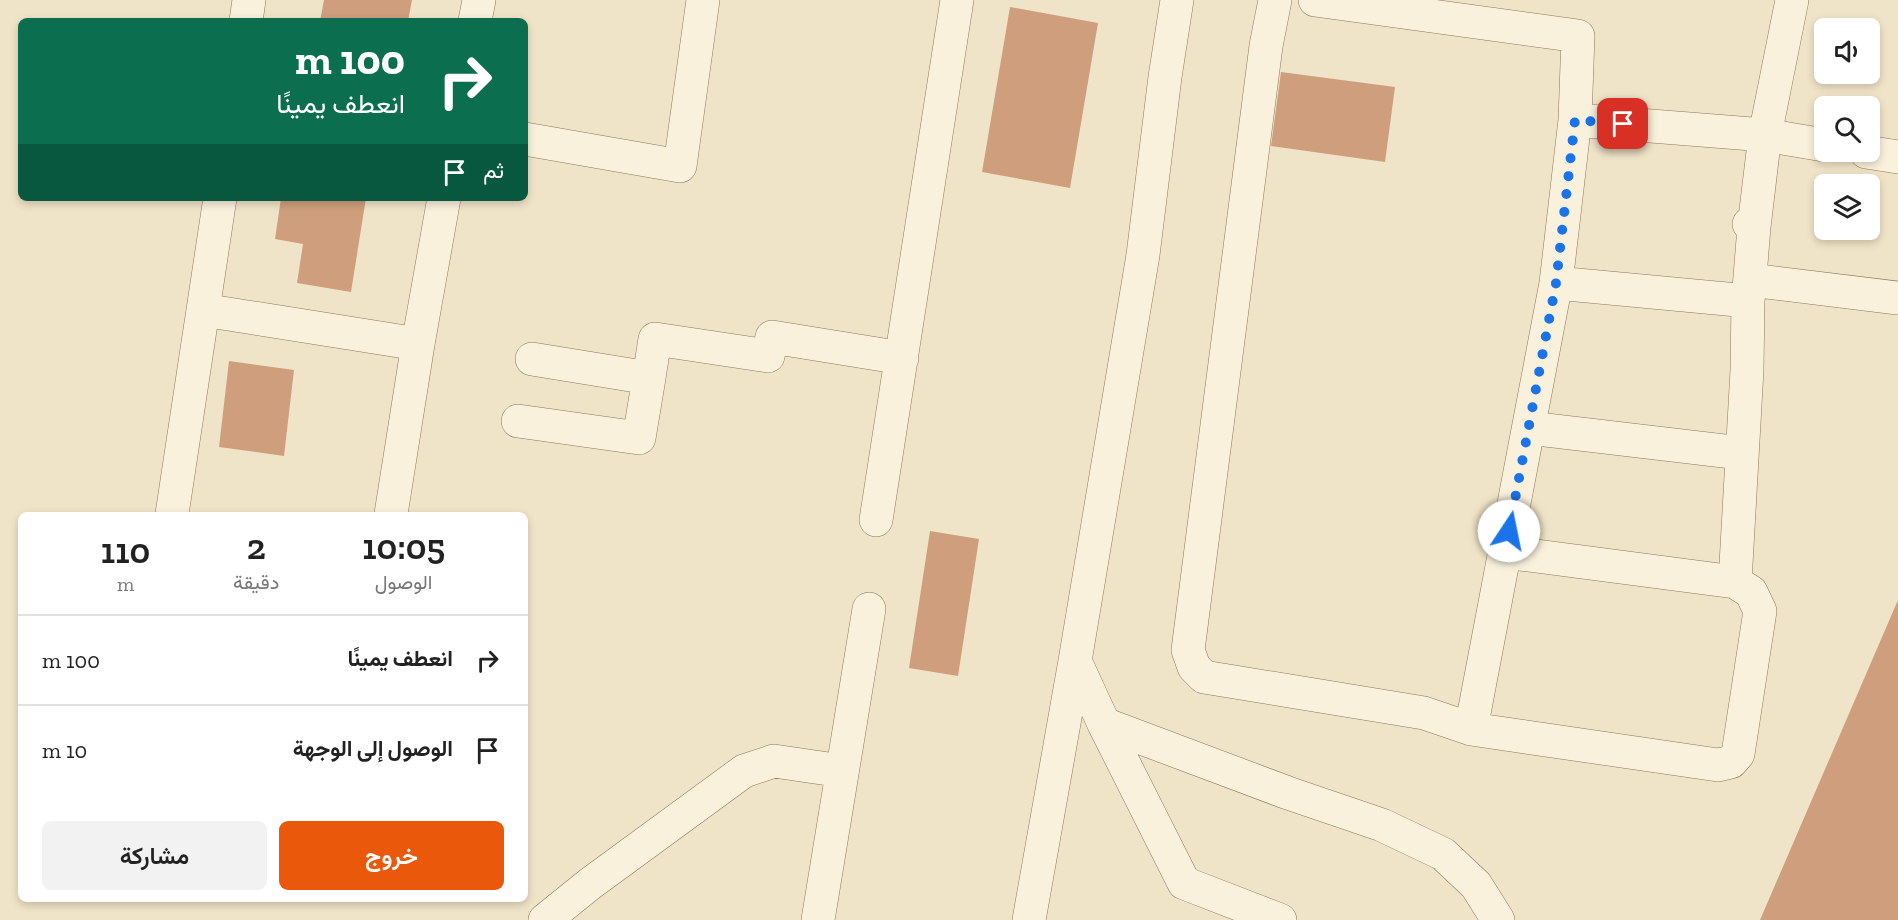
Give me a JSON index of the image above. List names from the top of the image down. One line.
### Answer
{"page":{"turn":["100 m","انعطف يمينًا"],"then":"ثم","eta":["10:05","الوصول","2","دقيقة","110","m"],"list":[{"name":"انعطف يمينًا","value":"100 m"},{"name":"الوصول إلى الوجهة","value":"10 m"}],"buttons":["خروج","مشاركة"]}}
